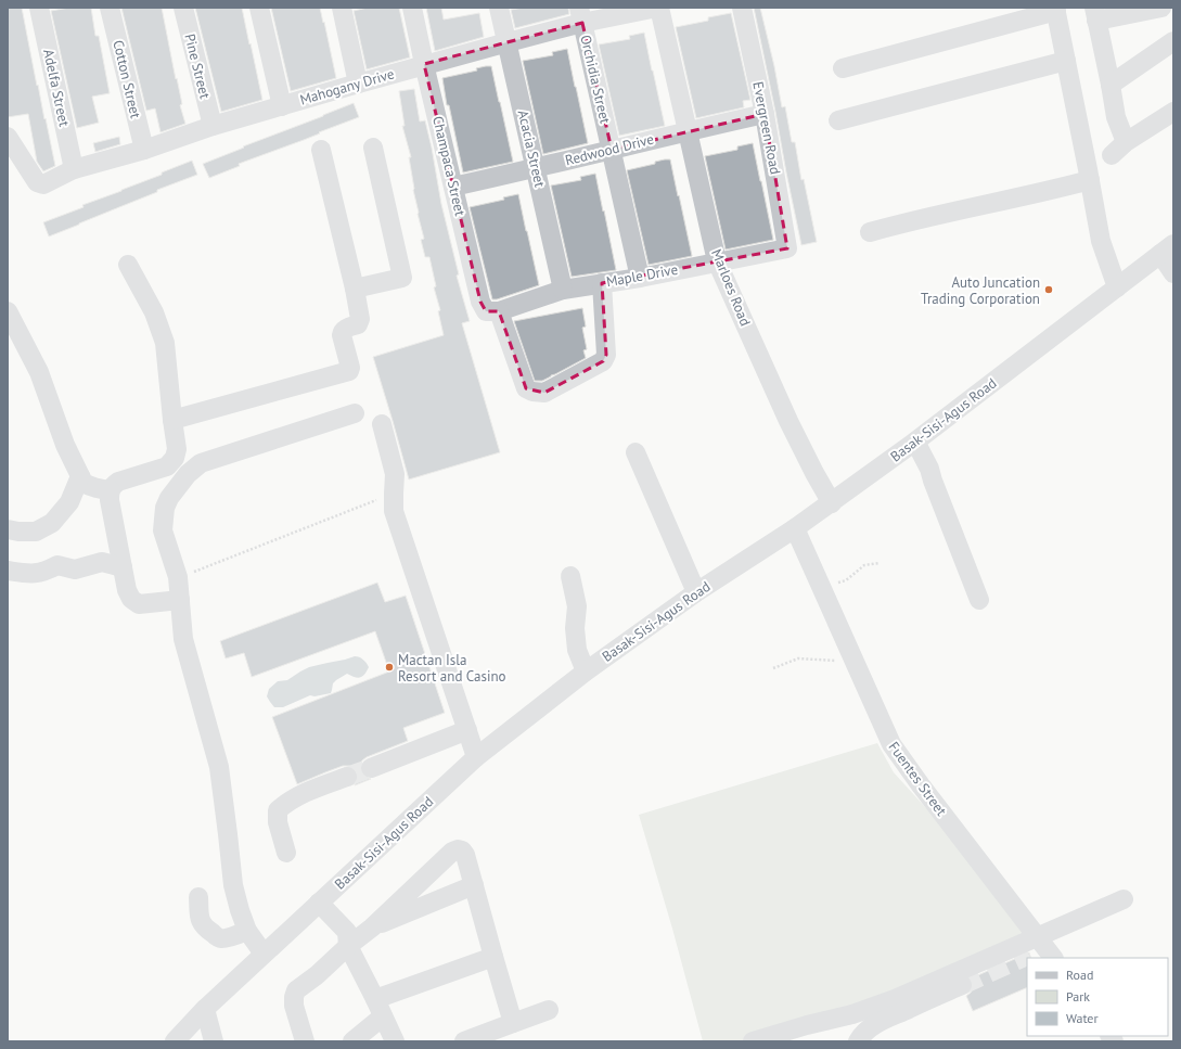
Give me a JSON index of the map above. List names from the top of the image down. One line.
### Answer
{"streets":{"street":["Pine Street","Cotton Street","Orchidia Street","Mahogany Drive","Adelfa Street","Evergreen Road","Acacia Street","Redwood Drive","Champaca Street","Maple Drive","Marloes Road","Basak-Sisi-Agus Road","Fuentes Street"]},"crossings":[["Pine Street","Mahogany Drive"],["Cotton Street","Mahogany Drive"],["Orchidia Street","Mahogany Drive"],["Orchidia Street","Redwood Drive"],["Orchidia Street","Maple Drive"],["Mahogany Drive","Adelfa Street"],["Mahogany Drive","Acacia Street"],["Mahogany Drive","Champaca Street"],["Mahogany Drive","Marloes Road"],["Evergreen Road","Redwood Drive"],["Evergreen Road","Maple Drive"],["Acacia Street","Redwood Drive"],["Acacia Street","Maple Drive"],["Redwood Drive","Champaca Street"],["Redwood Drive","Marloes Road"],["Champaca Street","Maple Drive"],["Maple Drive","Marloes Road"],["Marloes Road","Basak-Sisi-Agus Road"],["Basak-Sisi-Agus Road","Fuentes Street"]],"places":["Auto Juncation Trading Corporation","Mactan Isla Resort and Casino"],"legend":["Road","Park","Water"]}
